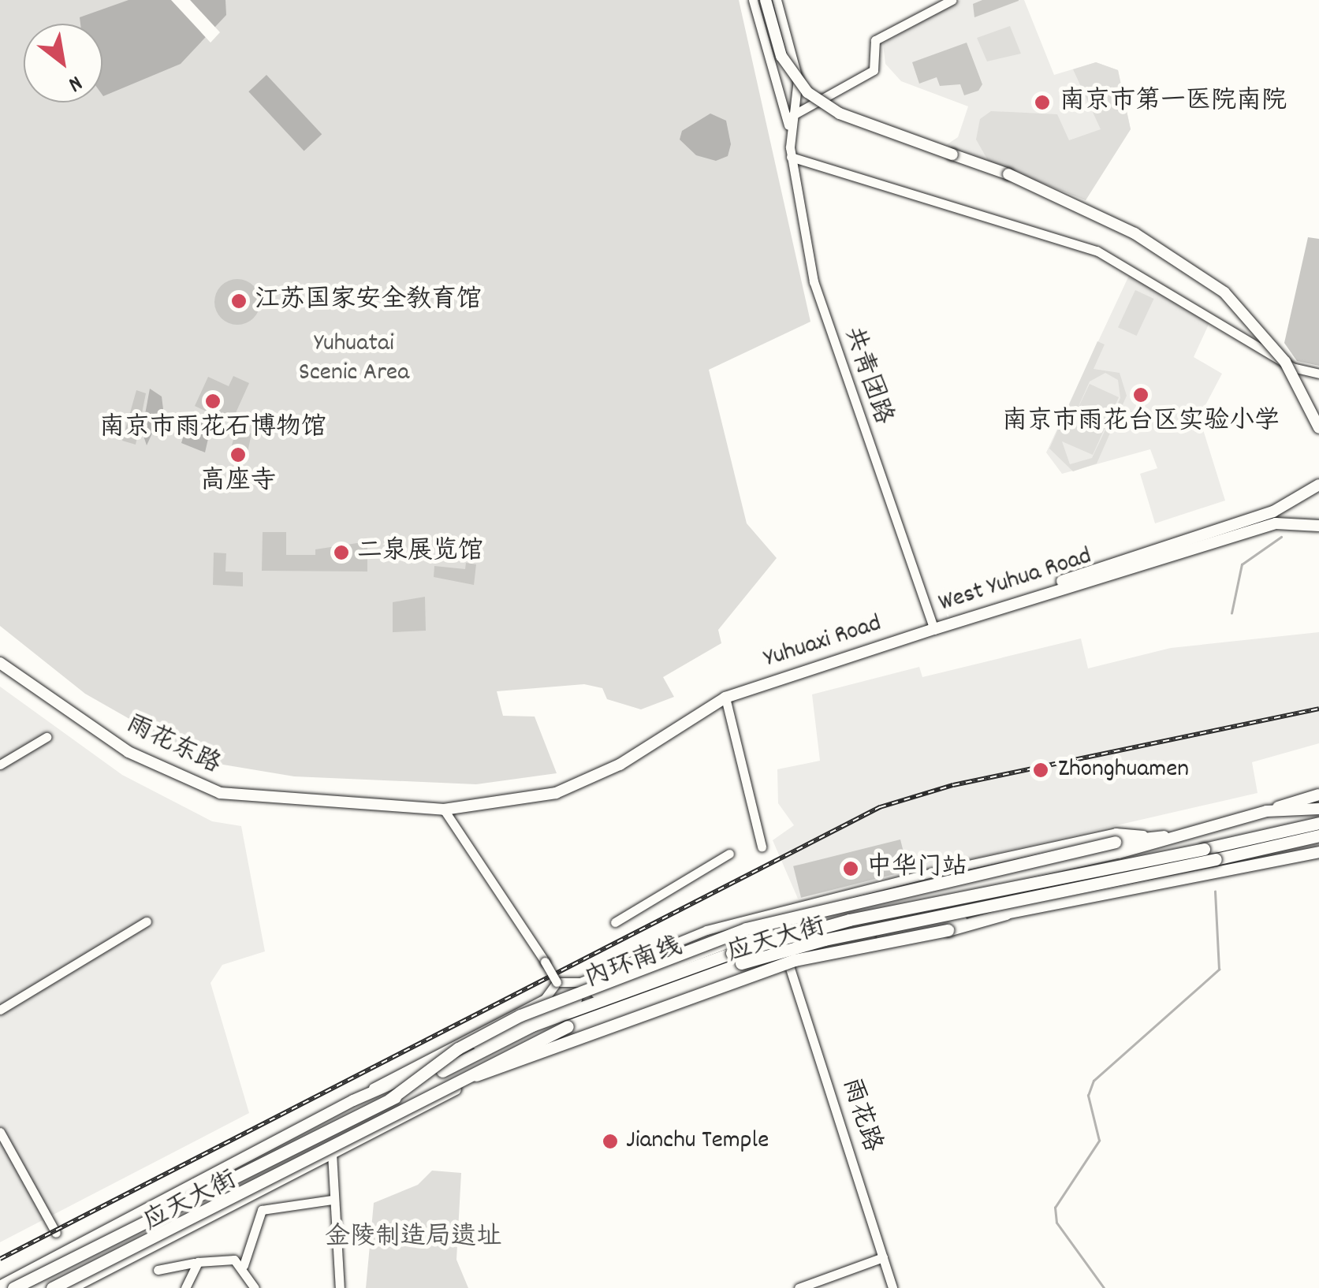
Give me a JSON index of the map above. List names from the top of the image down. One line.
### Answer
{"streets":{"highway":["内环南线"],"main road":["West Yuhua Road","Yuhuaxi Road","雨花东路","应天大街"],"street":["共青团路","雨花路"]},"crossings":[["共青团路","West Yuhua Road"],["共青团路","Yuhuaxi Road"],["West Yuhua Road","Yuhuaxi Road"],["Yuhuaxi Road","雨花东路"],["应天大街","雨花路"]],"parks":["Yuhuatai Scenic Area","金陵制造局遗址"],"places":["南京市第一医院南院","江苏国家安全教育馆","南京市雨花台区实验小学","南京市雨花石博物馆","高座寺","二泉展览馆","Zhonghuamen","中华门站","Jianchu Temple"],"north":"bottom right"}
